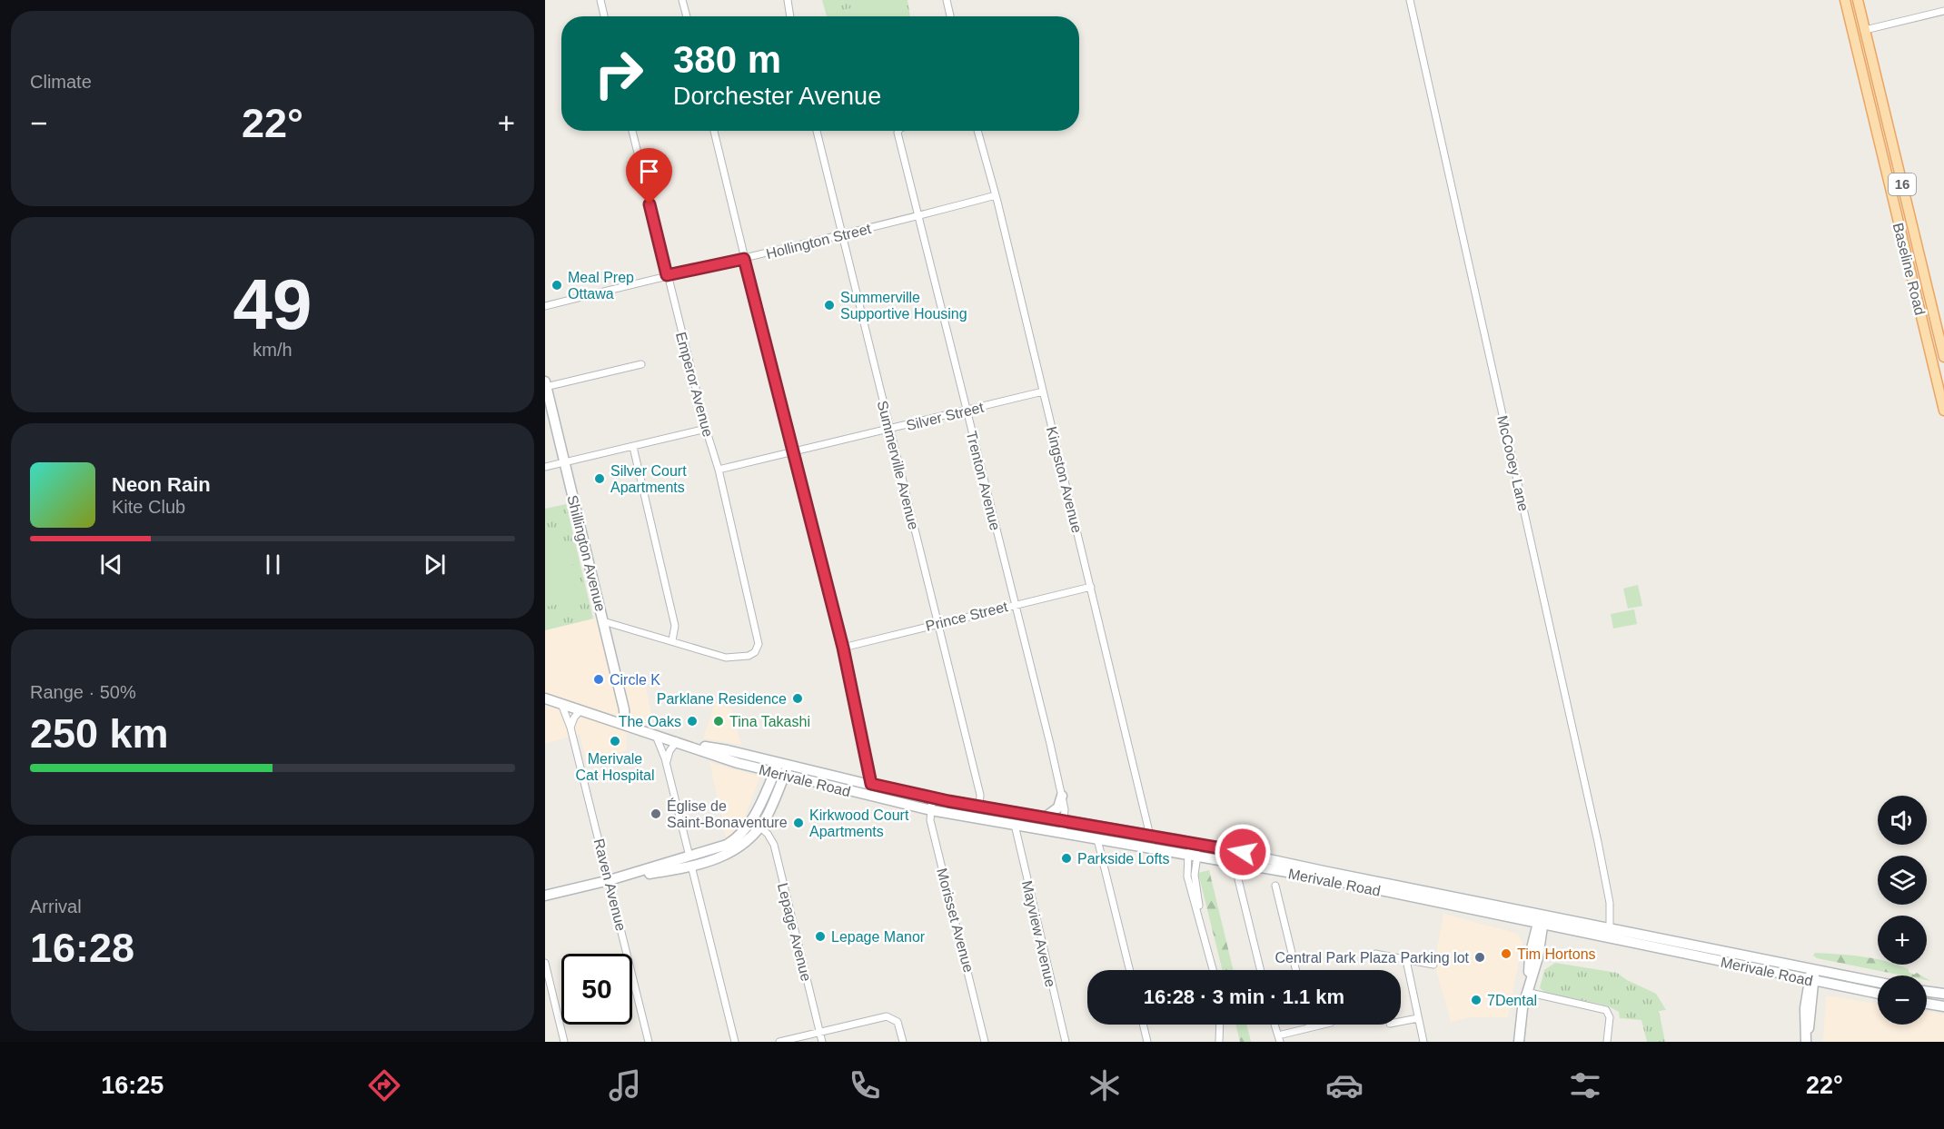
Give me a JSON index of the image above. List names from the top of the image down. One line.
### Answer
{"streets":{"main road":["16","Baseline Road","Shillington Avenue","Merivale Road"],"street":["Hollington Street","Emperor Avenue","Silver Street","McCooey Lane","Summerville Avenue","Kingston Avenue","Trenton Avenue","Prince Street","Raven Avenue","Morisset Avenue","Lepage Avenue","Mayview Avenue"]},"crossings":[["Hollington Street","Emperor Avenue"],["Hollington Street","Summerville Avenue"],["Hollington Street","Kingston Avenue"],["Hollington Street","Trenton Avenue"],["Emperor Avenue","Silver Street"],["Silver Street","Summerville Avenue"],["Silver Street","Kingston Avenue"],["Silver Street","Trenton Avenue"],["McCooey Lane","Merivale Road"],["Summerville Avenue","Prince Street"],["Summerville Avenue","Merivale Road"],["Kingston Avenue","Prince Street"],["Kingston Avenue","Merivale Road"],["Trenton Avenue","Prince Street"],["Trenton Avenue","Merivale Road"],["Shillington Avenue","Merivale Road"],["Merivale Road","Raven Avenue"],["Merivale Road","Morisset Avenue"],["Merivale Road","Mayview Avenue"]],"places":["Meal Prep Ottawa","Summerville Supportive Housing","Silver Court Apartments","Circle K","Parklane Residence","The Oaks","Tina Takashi","Merivale Cat Hospital","Église de Saint-Bonaventure","Kirkwood Court Apartments","Parkside Lofts","Lepage Manor","Tim Hortons","Central Park Plaza Parking lot","7Dental"],"page":{"tile":["Climate",["49","km/h"],["Range · 50%","250 km"],["Arrival","16:28"]],"turn":["380 m","Dorchester Avenue"],"heat":["−","22°","+"],"song":["Neon Rain","Kite Club"],"map_buttons":["+","−"],"limit":"50","trip":"16:28 · 3 min · 1.1 km","tabs":["16:25","22°"]}}
